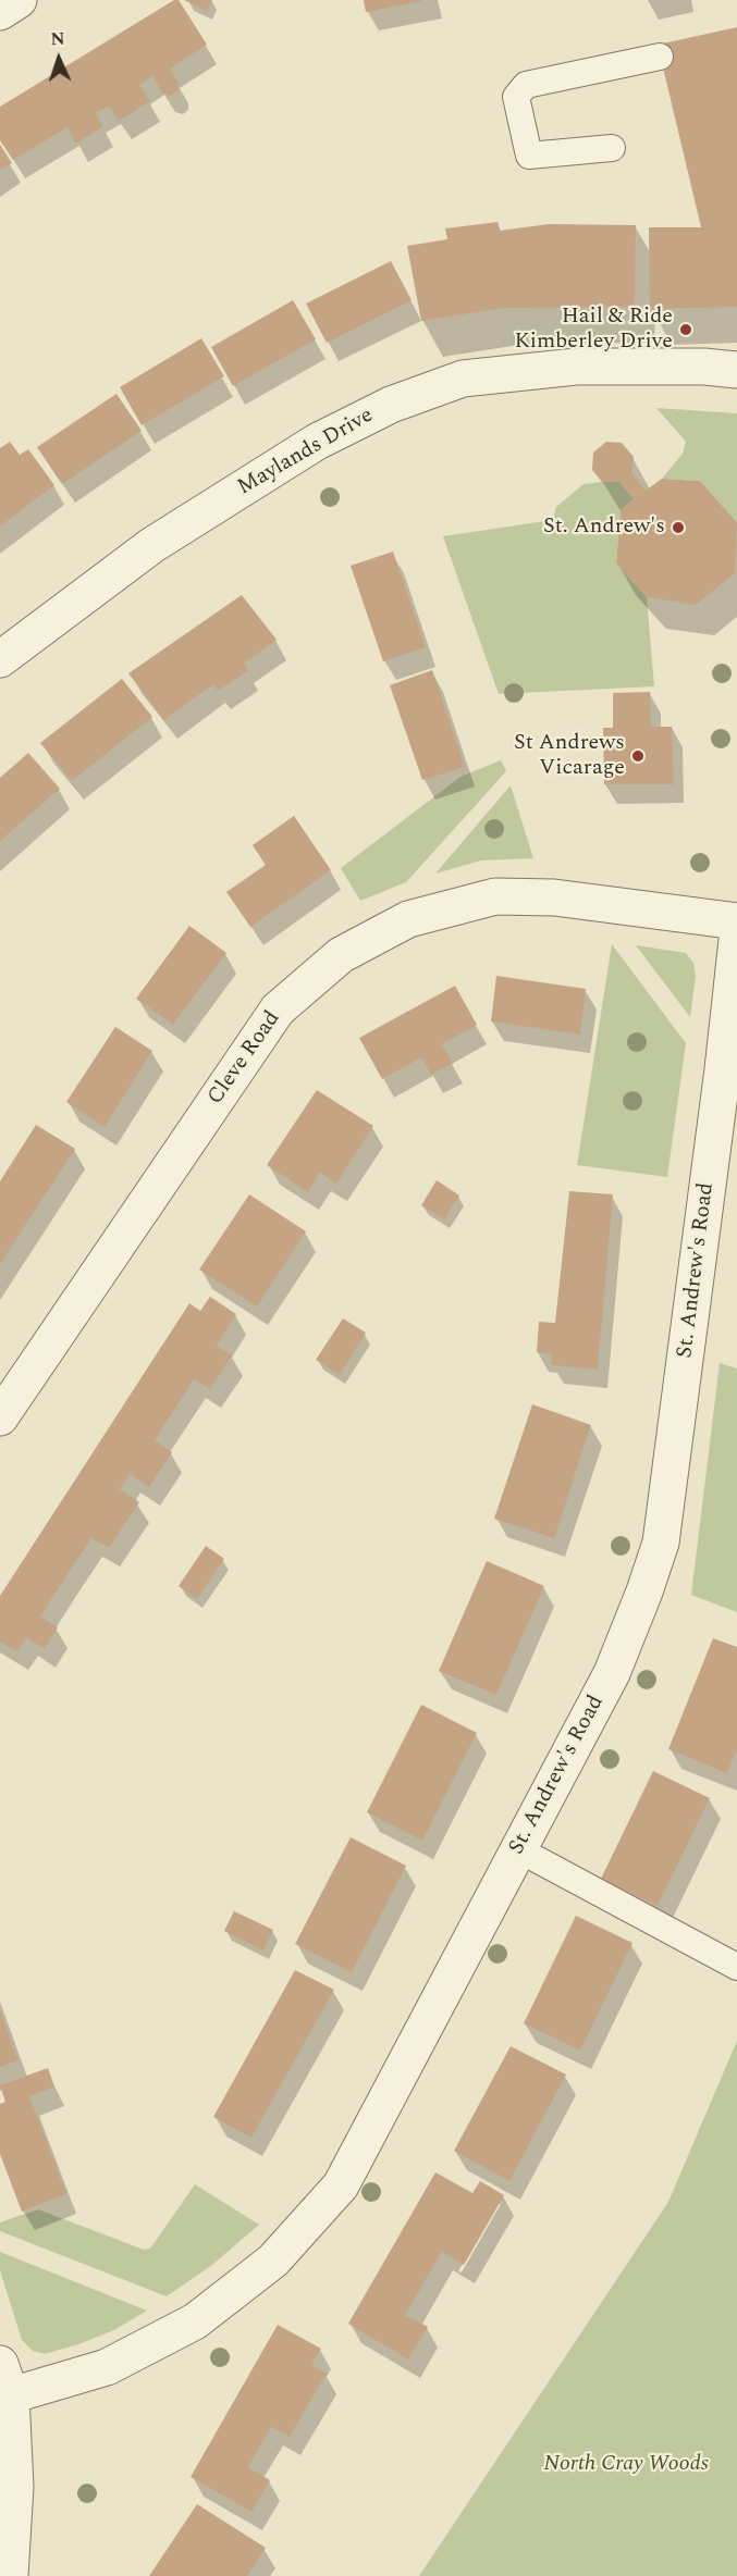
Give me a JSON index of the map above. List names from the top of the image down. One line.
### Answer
{"streets":{"street":["Maylands Drive","Cleve Road","St. Andrew's Road"]},"parks":["North Cray Woods"],"places":["Hail & Ride Kimberley Drive","St. Andrew's","St Andrews Vicarage"],"north":"top"}
